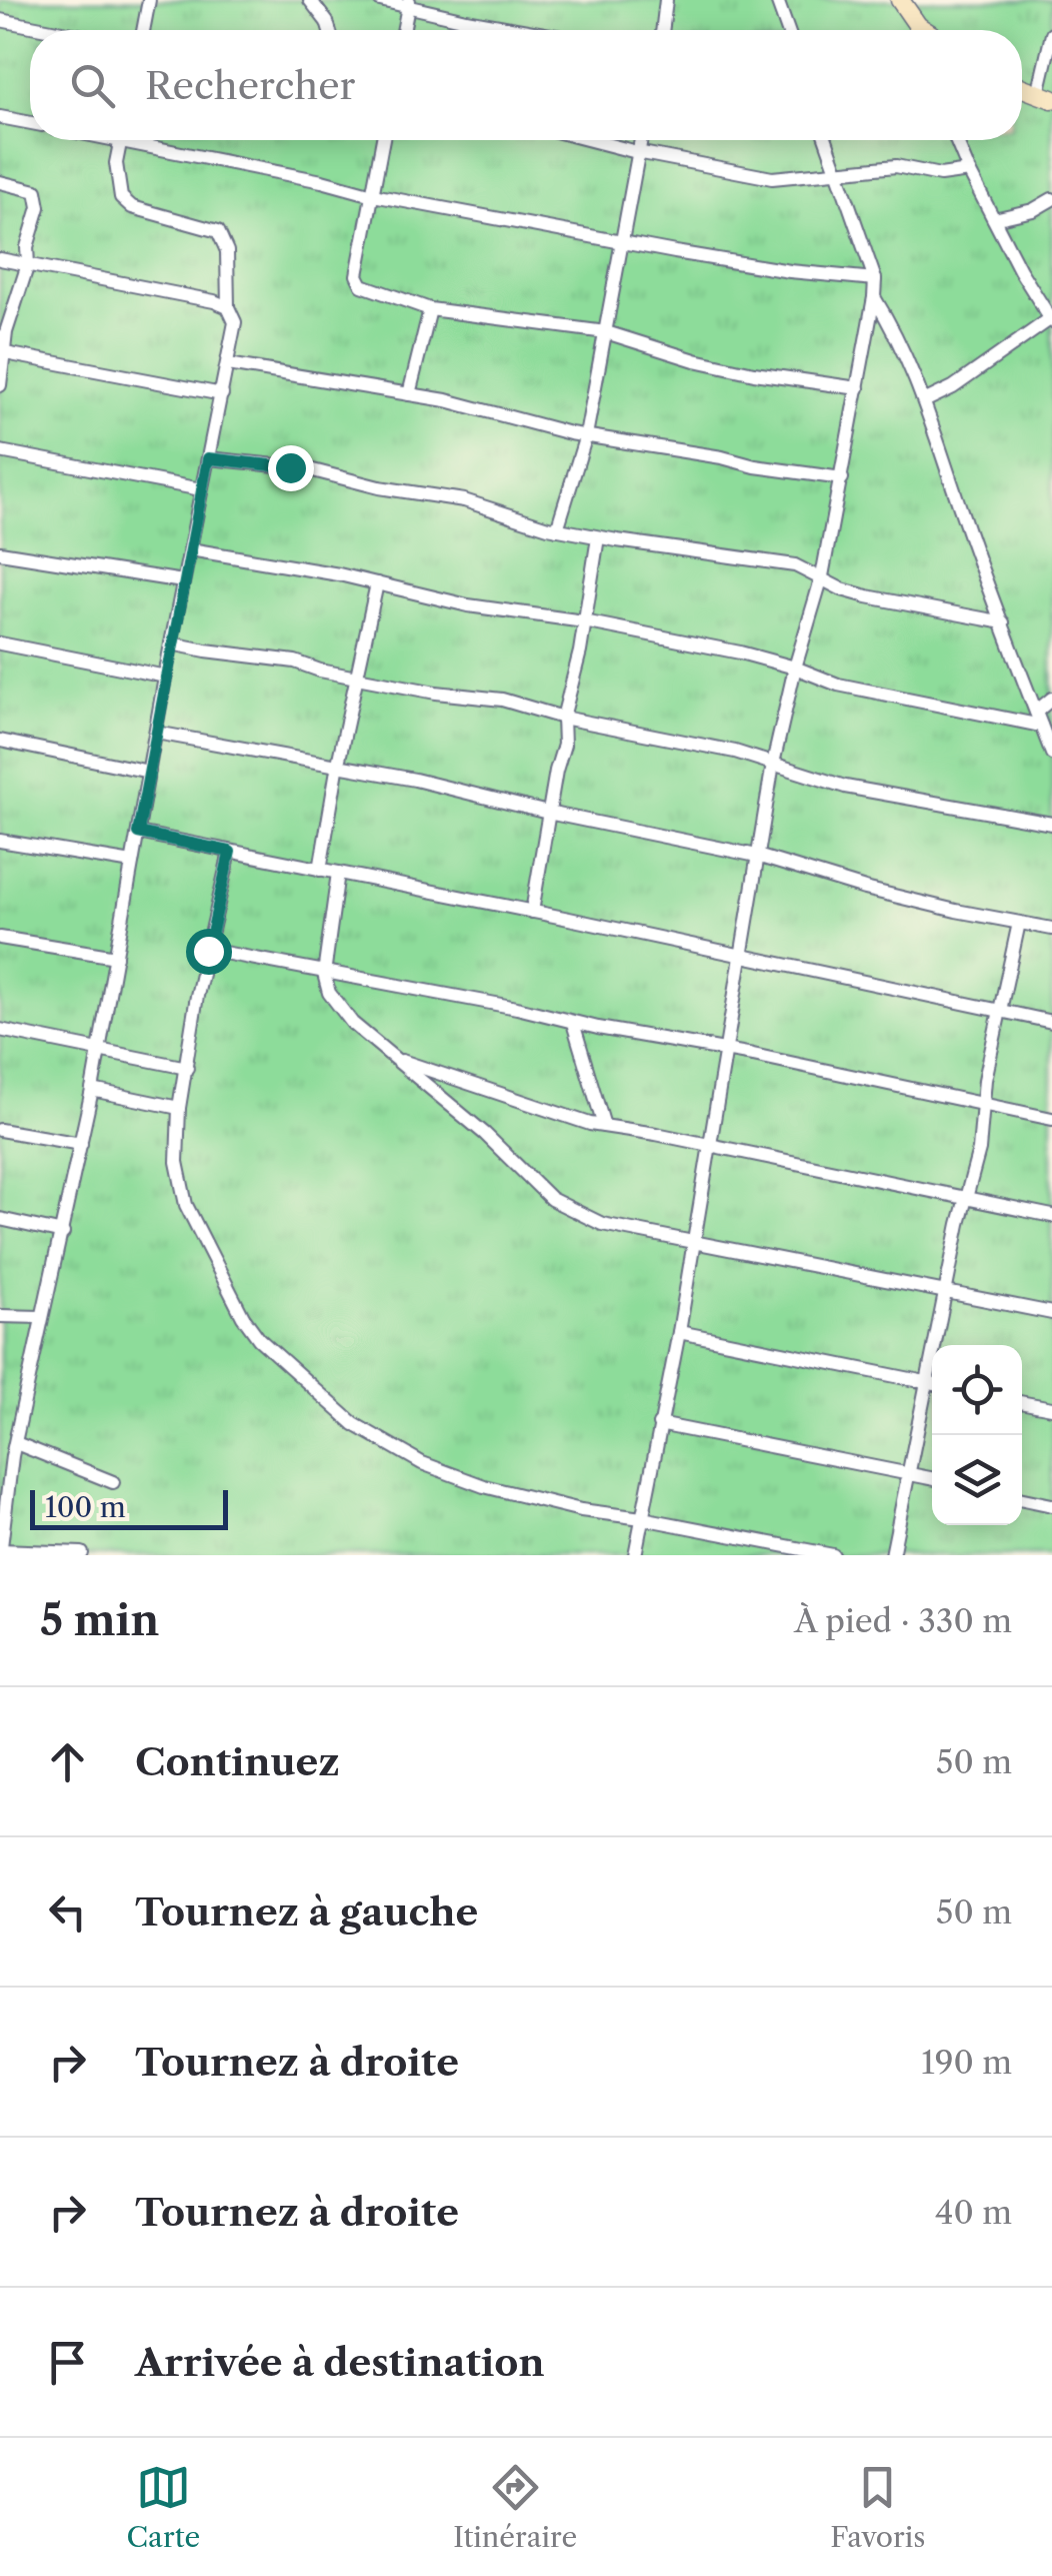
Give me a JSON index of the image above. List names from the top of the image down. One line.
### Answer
{"scale_bar":"100 m","page":{"search":"Rechercher","scale":"100 m","heading":["5 min","À pied · 330 m"],"list":[["Continuez","50 m"],["Tournez à gauche","50 m"],["Tournez à droite","190 m"],["Tournez à droite","40 m"],"Arrivée à destination"],"nav":["Carte","Itinéraire","Favoris"]}}
